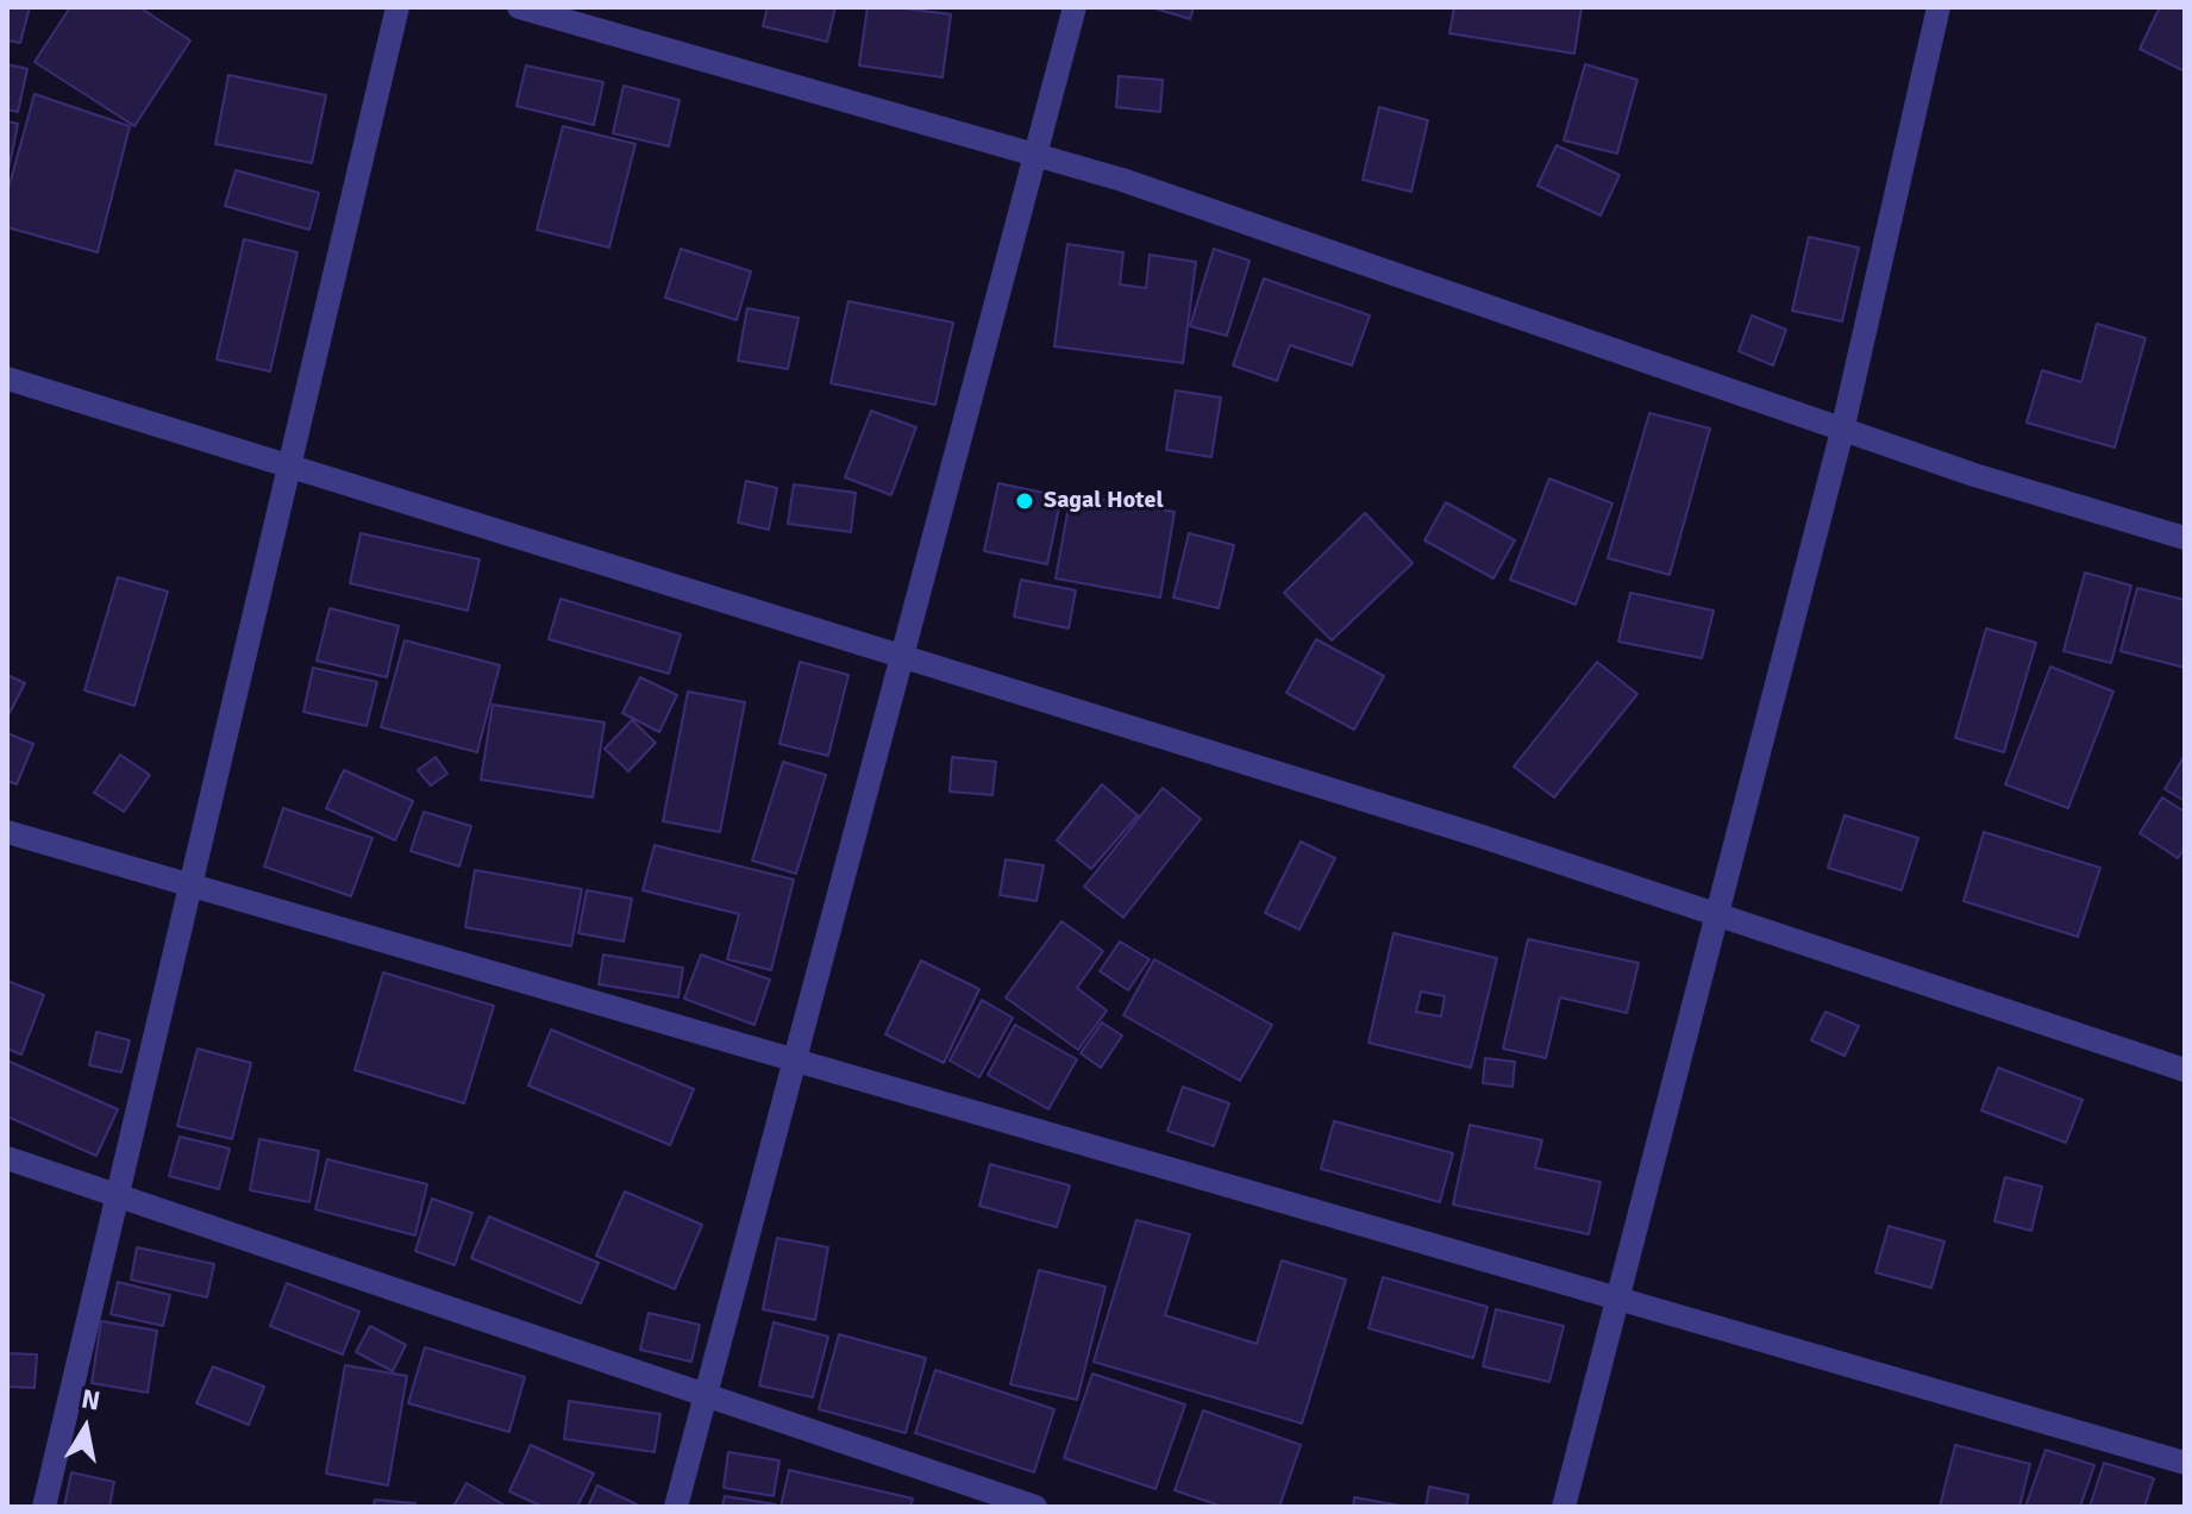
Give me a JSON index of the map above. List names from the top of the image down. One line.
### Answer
{"places":["Sagal Hotel"],"north":"top"}
